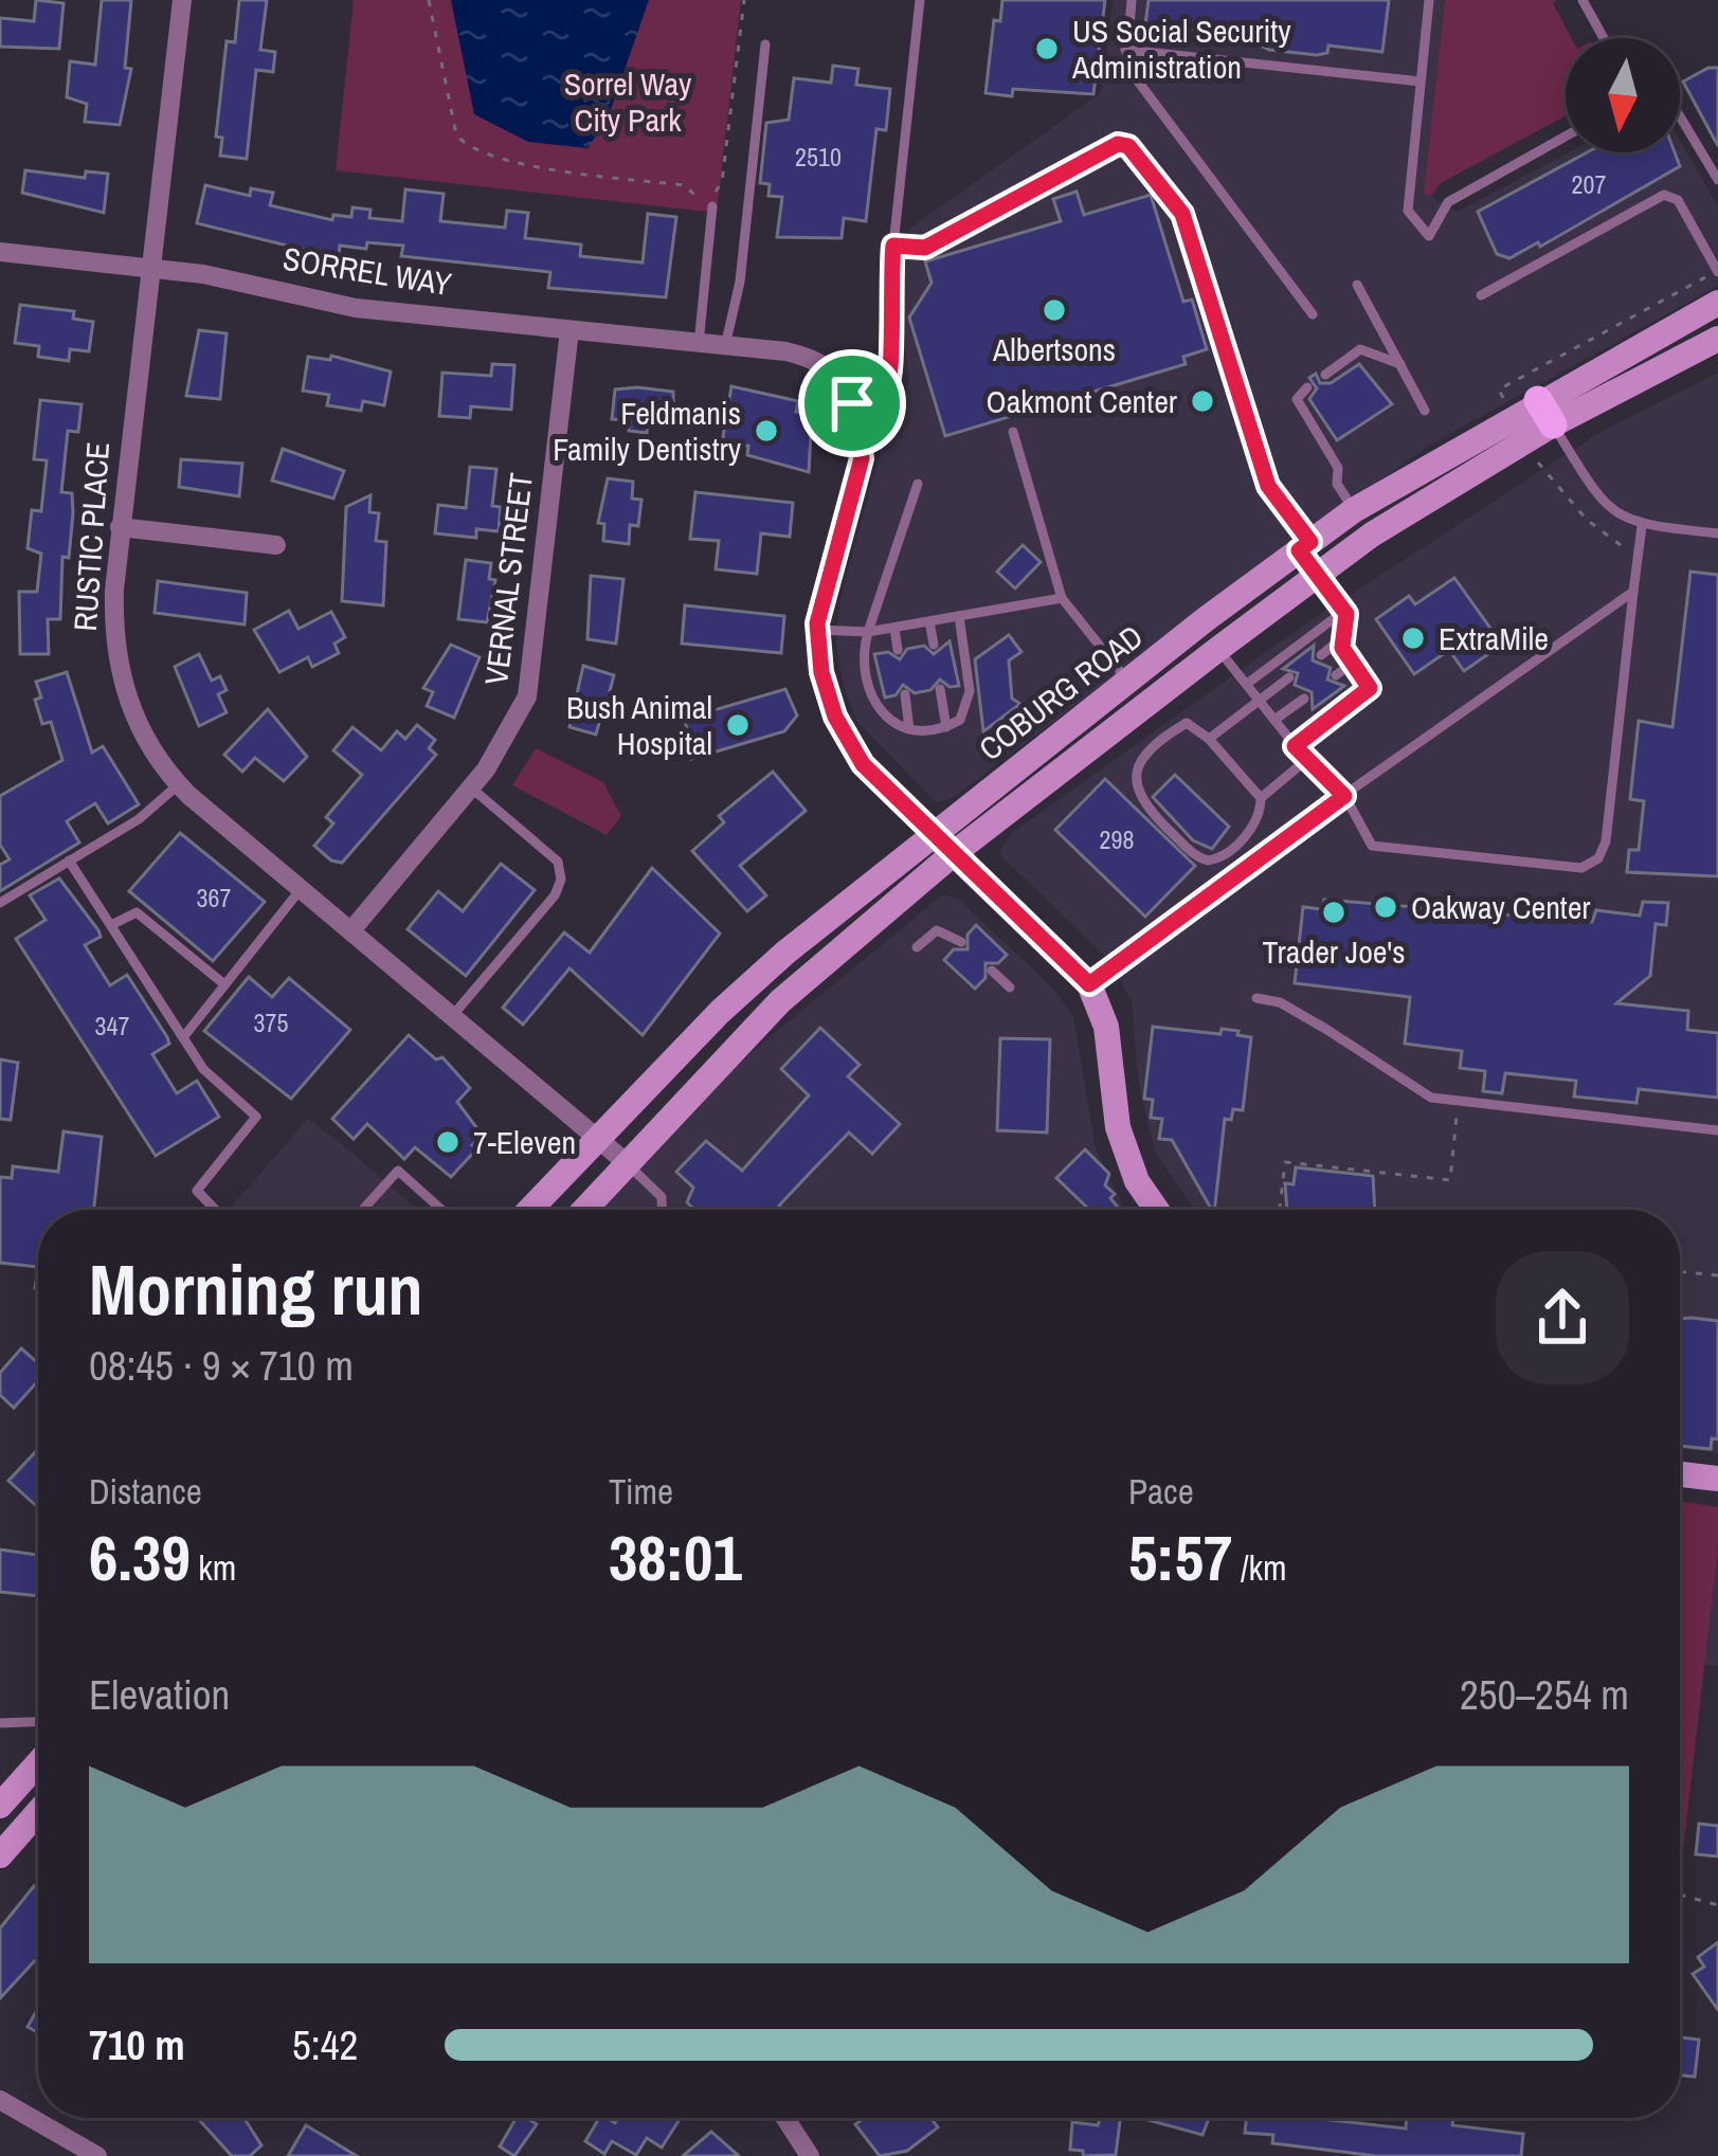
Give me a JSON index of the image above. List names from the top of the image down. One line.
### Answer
{"streets":{"main road":["COBURG ROAD"],"street":["SORREL WAY","RUSTIC PLACE","VERNAL STREET"]},"crossings":[["SORREL WAY","RUSTIC PLACE"],["SORREL WAY","VERNAL STREET"],["RUSTIC PLACE","VERNAL STREET"],["RUSTIC PLACE","COBURG ROAD"]],"parks":["Sorrel Way City Park"],"places":["US Social Security Administration","Albertsons","Oakmont Center","Feldmanis Family Dentistry","ExtraMile","Bush Animal Hospital","Oakway Center","Trader Joe's","7-Eleven"],"house_numbers":["2510","207","298","367","375","347"],"north":"bottom","page":{"heading":["Morning run","08:45 · 9 × 710 m"],"stats":[["Distance","6.39 km"],["Time","38:01"],["Pace","5:57 /km"]],"chart":["Elevation","250–254 m"],"list":[{"name":"710 m","note":"5:42"}]}}
